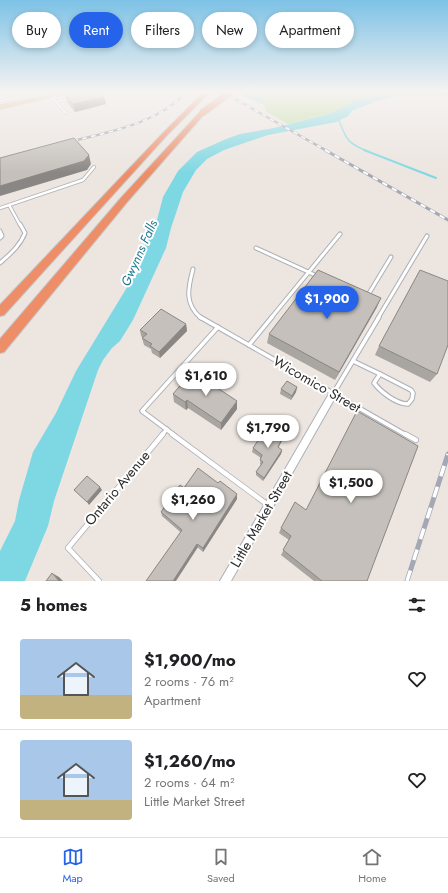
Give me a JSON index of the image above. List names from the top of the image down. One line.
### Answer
{"streets":{"street":["Little Market Street"],"lane":["Wicomico Street","Ontario Avenue"]},"crossings":[["Wicomico Street","Little Market Street"]],"water":["Gwynns Falls"],"page":{"chip":["Buy","Rent","Filters","New","Apartment"],"price":["$1,900","$1,610","$1,790","$1,500","$1,260"],"heading":"5 homes","list":[{"name":"$1,900/mo","note":"2 rooms · 76 m² · Apartment"},{"name":"$1,260/mo","note":"2 rooms · 64 m² · Little Market Street"}],"tabs":["Map","Saved","Home"]}}
